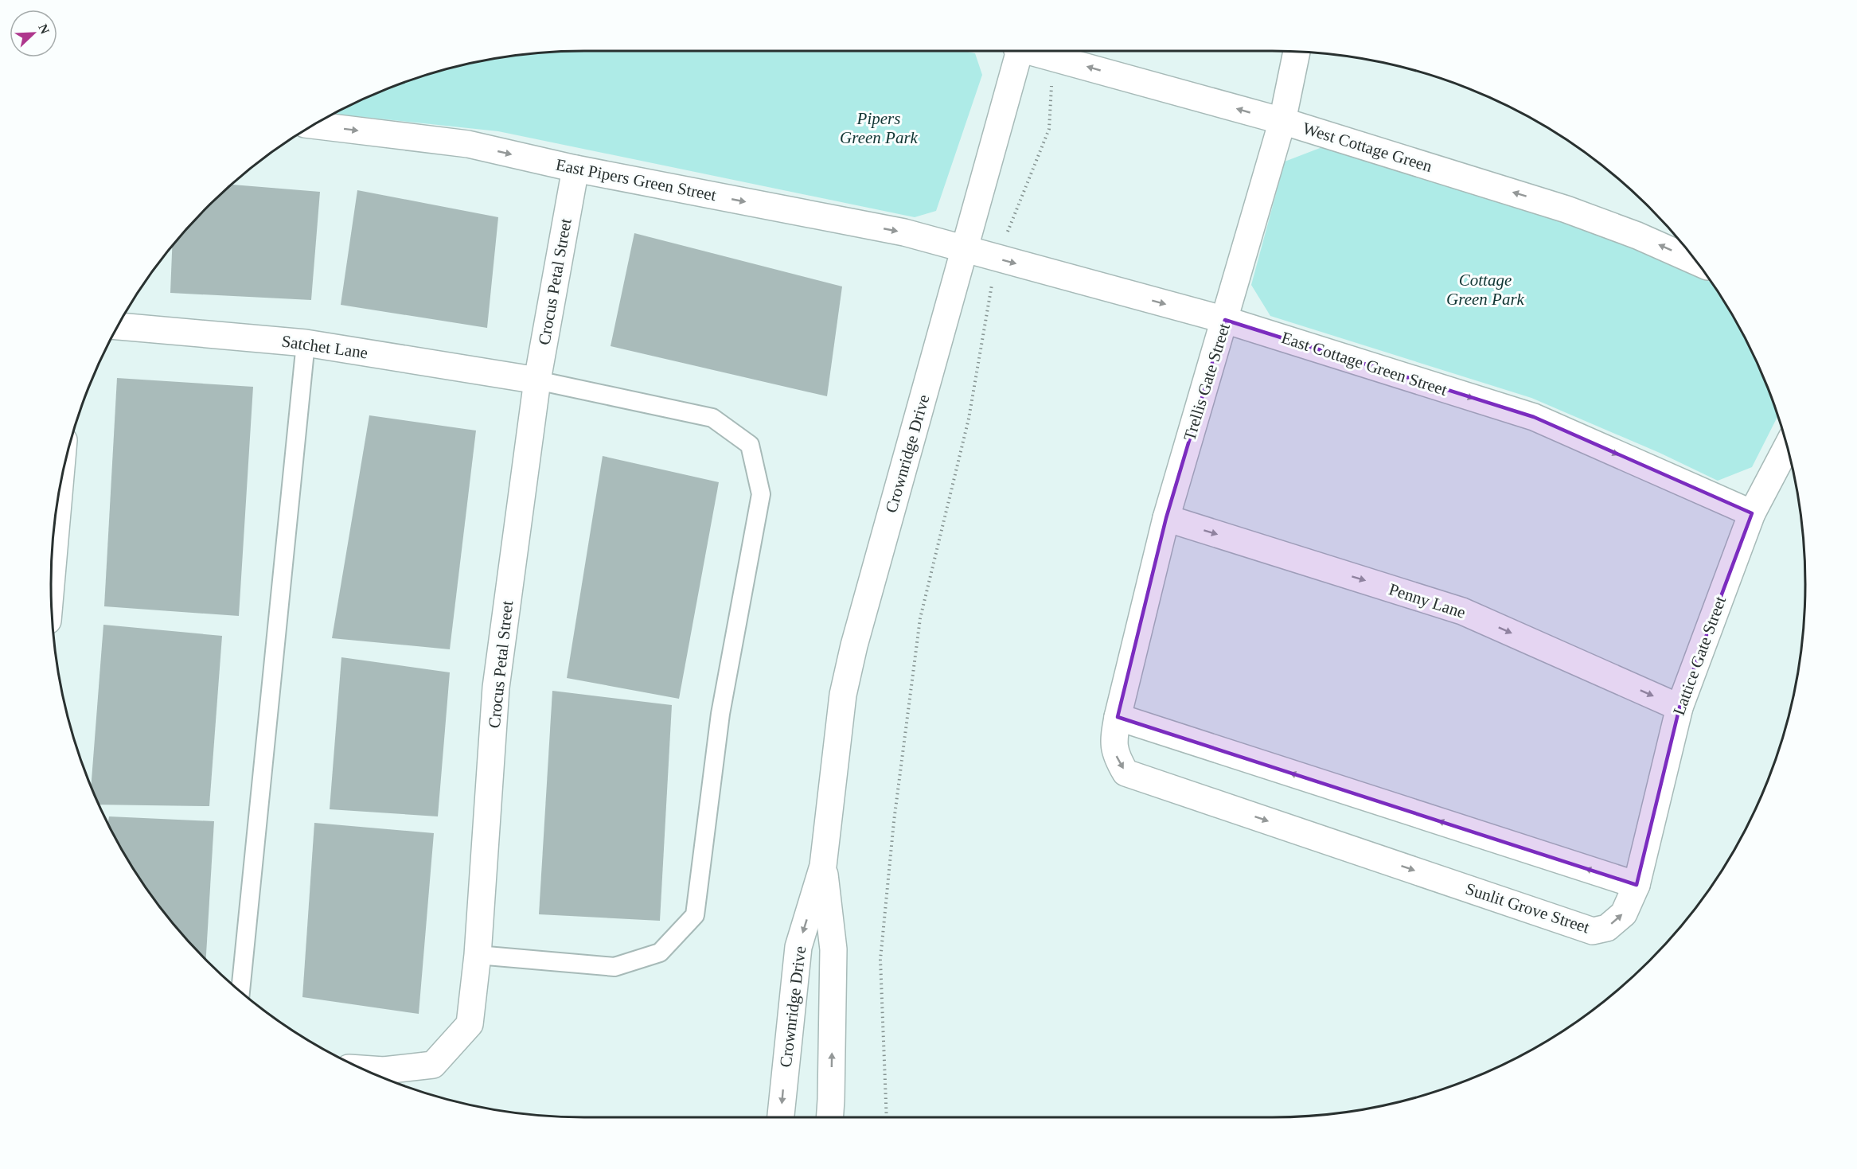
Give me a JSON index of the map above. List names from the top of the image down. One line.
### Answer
{"streets":{"street":["West Cottage Green","East Pipers Green Street","Crocus Petal Street","Satchet Lane","East Cottage Green Street","Trellis Gate Street","Crownridge Drive","Penny Lane","Lattice Gate Street","Sunlit Grove Street"]},"crossings":[["West Cottage Green","Trellis Gate Street"],["East Pipers Green Street","Crocus Petal Street"],["East Pipers Green Street","East Cottage Green Street"],["East Pipers Green Street","Crownridge Drive"],["Crocus Petal Street","Satchet Lane"],["East Cottage Green Street","Trellis Gate Street"],["East Cottage Green Street","Crownridge Drive"],["East Cottage Green Street","Lattice Gate Street"],["Trellis Gate Street","Penny Lane"],["Trellis Gate Street","Sunlit Grove Street"],["Penny Lane","Lattice Gate Street"],["Lattice Gate Street","Sunlit Grove Street"]],"one_way":["West Cottage Green","East Pipers Green Street","East Cottage Green Street"],"parks":["Pipers Green Park","Cottage Green Park"],"north":"top right"}
